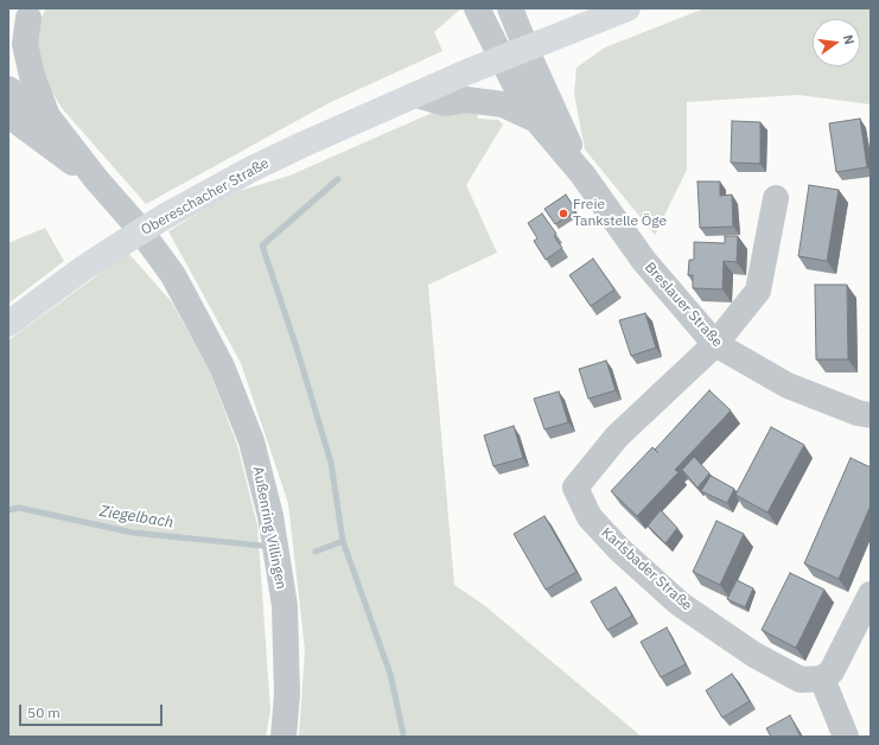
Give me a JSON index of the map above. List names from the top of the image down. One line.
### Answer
{"streets":{"main road":["Obereschacher Straße"],"street":["Breslauer Straße","Außenring Villingen","Karlsbader Straße"]},"crossings":[["Obereschacher Straße","Breslauer Straße"],["Breslauer Straße","Karlsbader Straße"]],"water":["Ziegelbach"],"places":["Freie Tankstelle Öge"],"scale_bar":"50 m","north":"right"}
